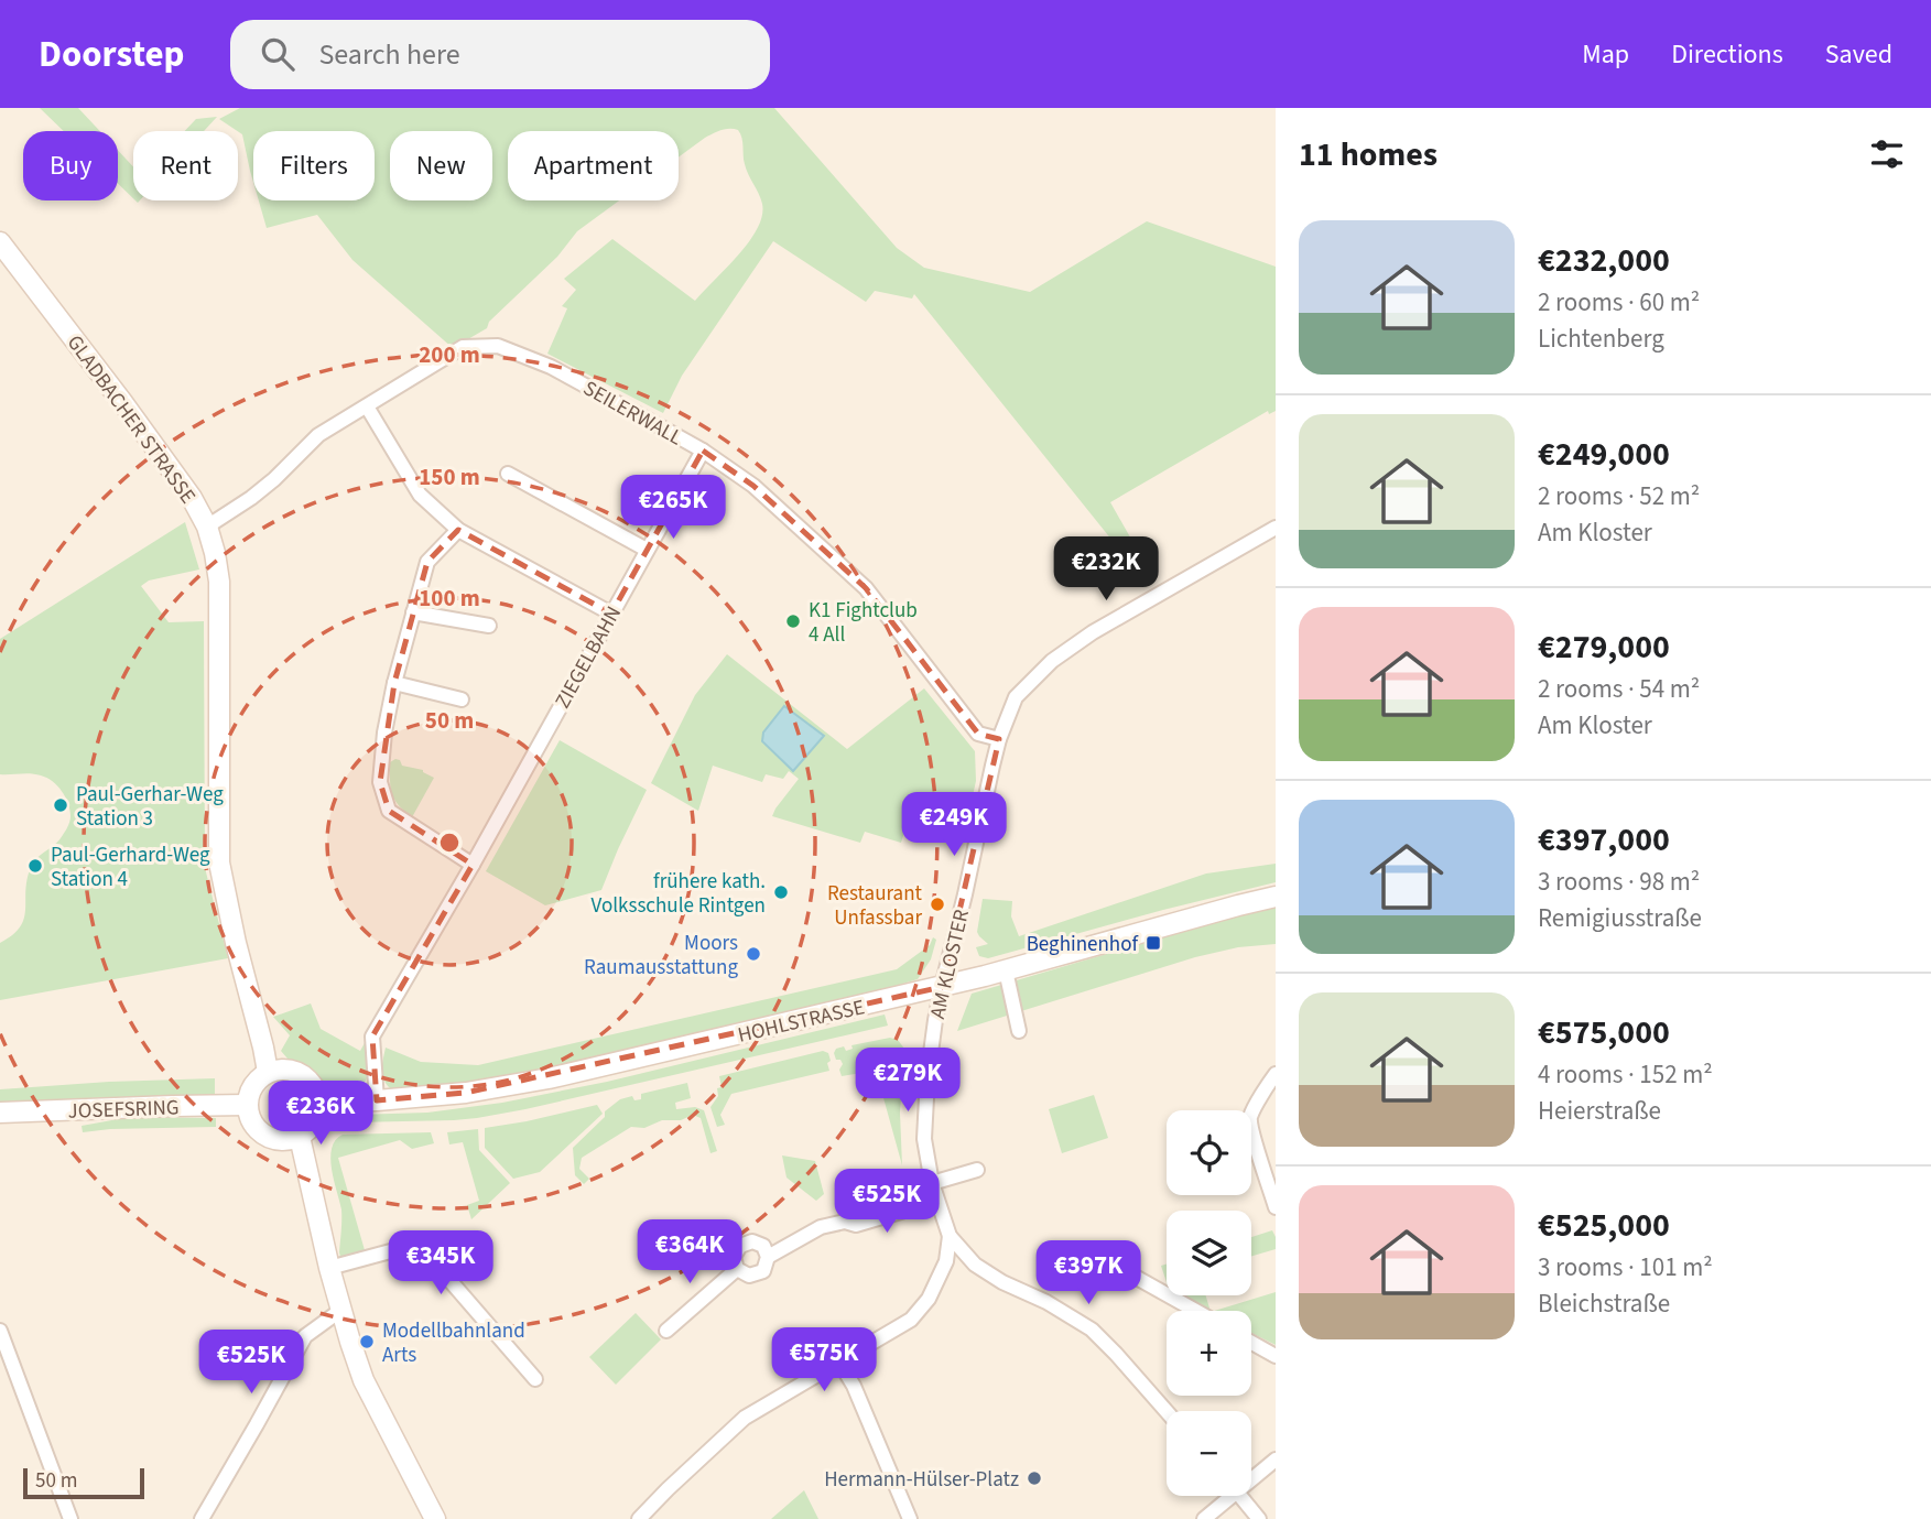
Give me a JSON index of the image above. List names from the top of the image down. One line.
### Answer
{"streets":{"main road":["GLADBACHER STRASSE","HOHLSTRASSE","JOSEFSRING"],"street":["SEILERWALL","ZIEGELBAHN","AM KLOSTER"]},"crossings":[["SEILERWALL","GLADBACHER STRASSE"],["SEILERWALL","ZIEGELBAHN"],["SEILERWALL","AM KLOSTER"],["GLADBACHER STRASSE","HOHLSTRASSE"],["GLADBACHER STRASSE","JOSEFSRING"],["ZIEGELBAHN","HOHLSTRASSE"],["AM KLOSTER","HOHLSTRASSE"],["HOHLSTRASSE","JOSEFSRING"]],"places":{"other":["K1 Fightclub 4 All","Paul-Gerhar-Weg Station 3","Paul-Gerhard-Weg Station 4","frühere kath. Volksschule Rintgen","Restaurant Unfassbar","Moors Raumausstattung","Modellbahnland Arts","Hermann-Hülser-Platz"],"transit":["Beghinenhof"]},"scale_bar":"50 m","page":{"header":"Doorstep","search":"Search here","nav":["Map","Directions","Saved"],"heading":"11 homes","chip":["Buy","Rent","Filters","New","Apartment"],"list":[{"name":"€232,000","note":"2 rooms · 60 m² · Lichtenberg"},{"name":"€249,000","note":"2 rooms · 52 m² · Am Kloster"},{"name":"€279,000","note":"2 rooms · 54 m² · Am Kloster"},{"name":"€397,000","note":"3 rooms · 98 m² · Remigiusstraße"},{"name":"€575,000","note":"4 rooms · 152 m² · Heierstraße"},{"name":"€525,000","note":"3 rooms · 101 m² · Bleichstraße"}],"price":["€265K","€232K","€249K","€279K","€236K","€525K","€364K","€345K","€397K","€575K","€525K"],"map_buttons":["+","−"],"scale":"50 m"},"rings":["200 m","150 m","100 m","50 m"]}
